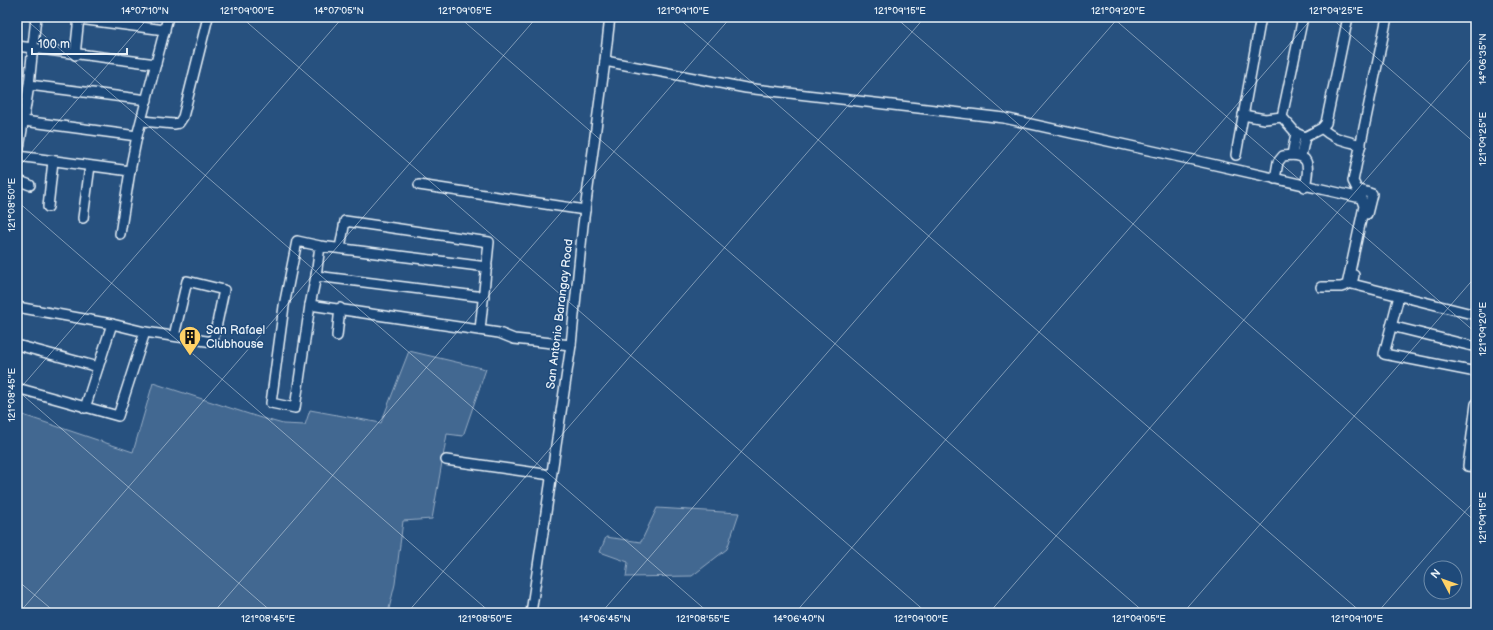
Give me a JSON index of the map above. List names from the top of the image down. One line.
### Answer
{"streets":{"street":["San Antonio Barangay Road"]},"places":{"building":["San Rafael Clubhouse"]},"scale_bar":"100 m","north":"top left","coordinates":["14°07'10\"N","121°09'00\"E","14°07'05\"N","121°09'05\"E","121°09'10\"E","121°09'15\"E","121°09'20\"E","121°09'25\"E","14°06'35\"N","121°08'50\"E","121°08'45\"E","14°06'45\"N","121°08'55\"E","14°06'40\"N"]}
